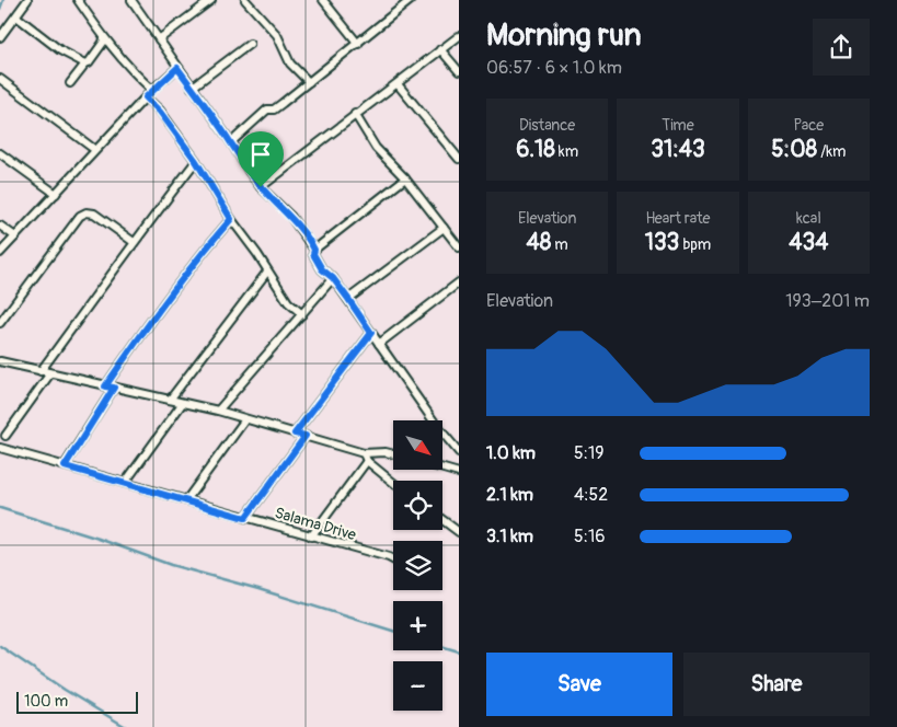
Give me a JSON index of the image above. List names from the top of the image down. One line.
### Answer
{"streets":{"street":["Salama Drive"]},"scale_bar":"100 m","north":"bottom right","page":{"heading":["Morning run","06:57 · 6 × 1.0 km"],"stats":[["Distance","6.18 km"],["Time","31:43"],["Pace","5:08 /km"],["Elevation","48 m"],["Heart rate","133 bpm"],["kcal","434"]],"chart":["Elevation","193–201 m"],"map_buttons":["+","−"],"list":[{"name":"1.0 km","note":"5:19"},{"name":"2.1 km","note":"4:52"},{"name":"3.1 km","note":"5:16"}],"buttons":["Save","Share"],"scale":"100 m"}}
